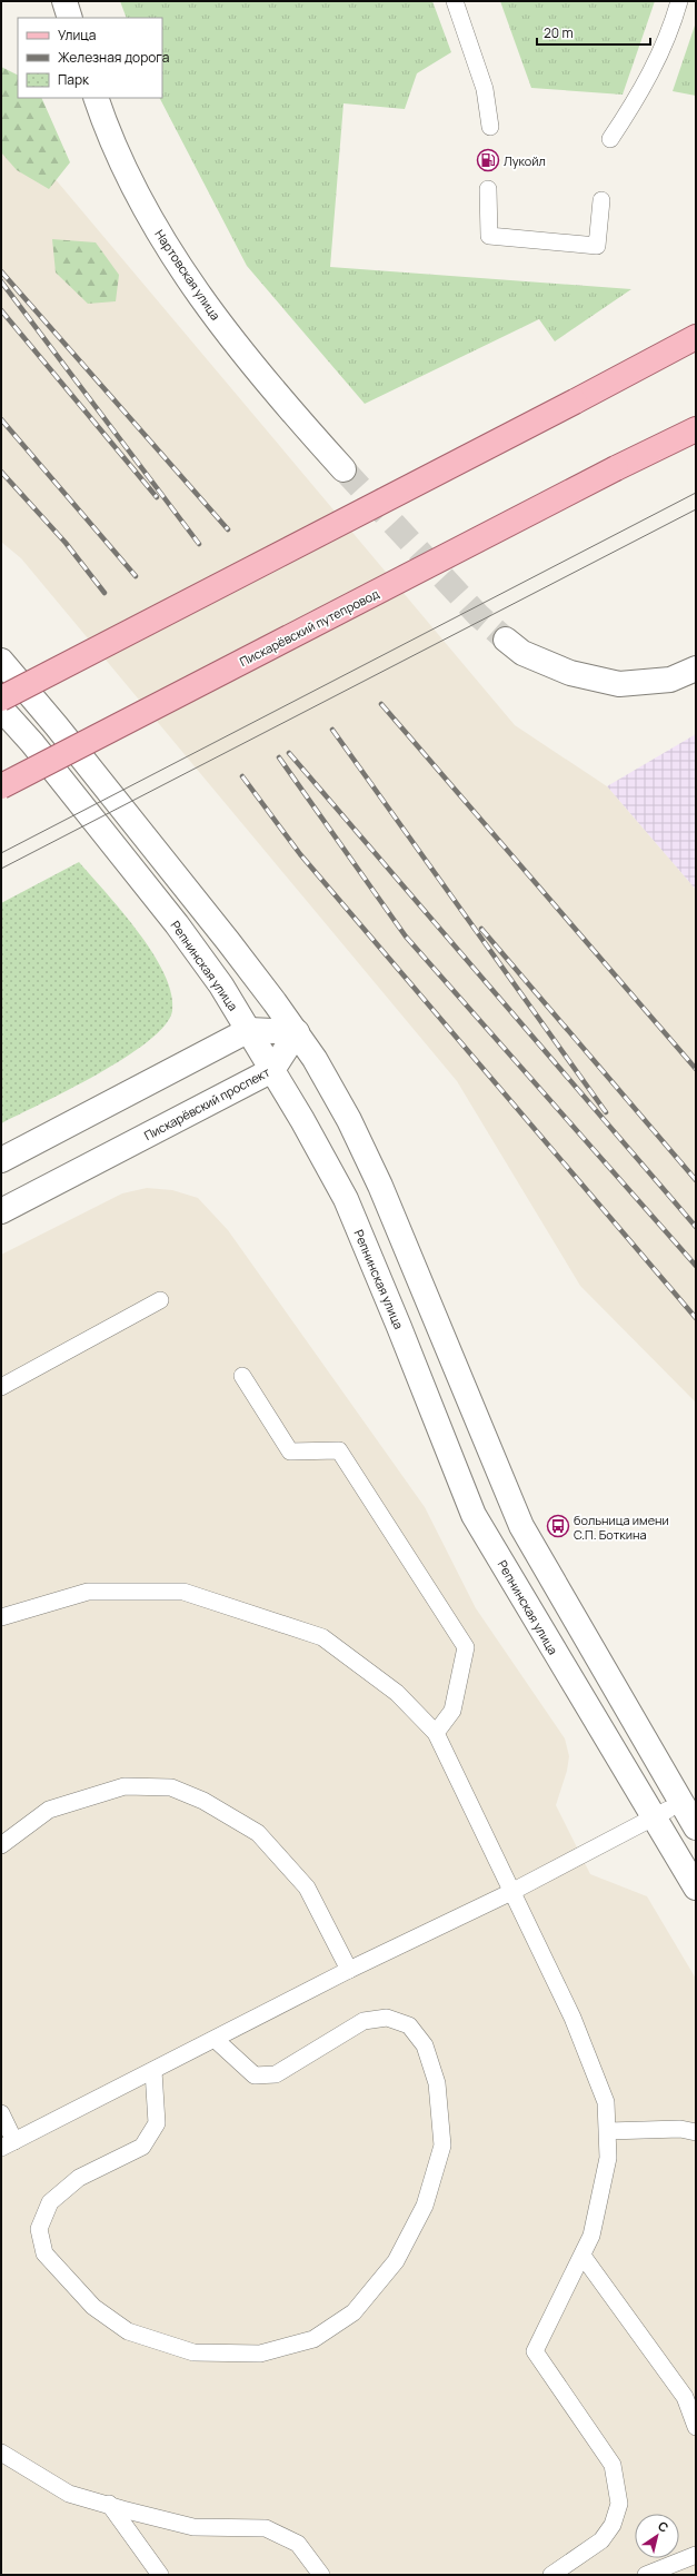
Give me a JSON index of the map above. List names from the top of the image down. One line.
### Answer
{"streets":{"main road":["Пискарёвский путепровод"],"street":["Нартовская улица","Репнинская улица","Пискарёвский проспект"]},"crossings":[["Репнинская улица","Пискарёвский проспект"]],"places":{"fuel station":["Лукойл"],"bus stop":["больница имени С.П. Боткина"]},"legend":["Улица","Железная дорога","Парк"],"scale_bar":"20 m","north":"top right"}
